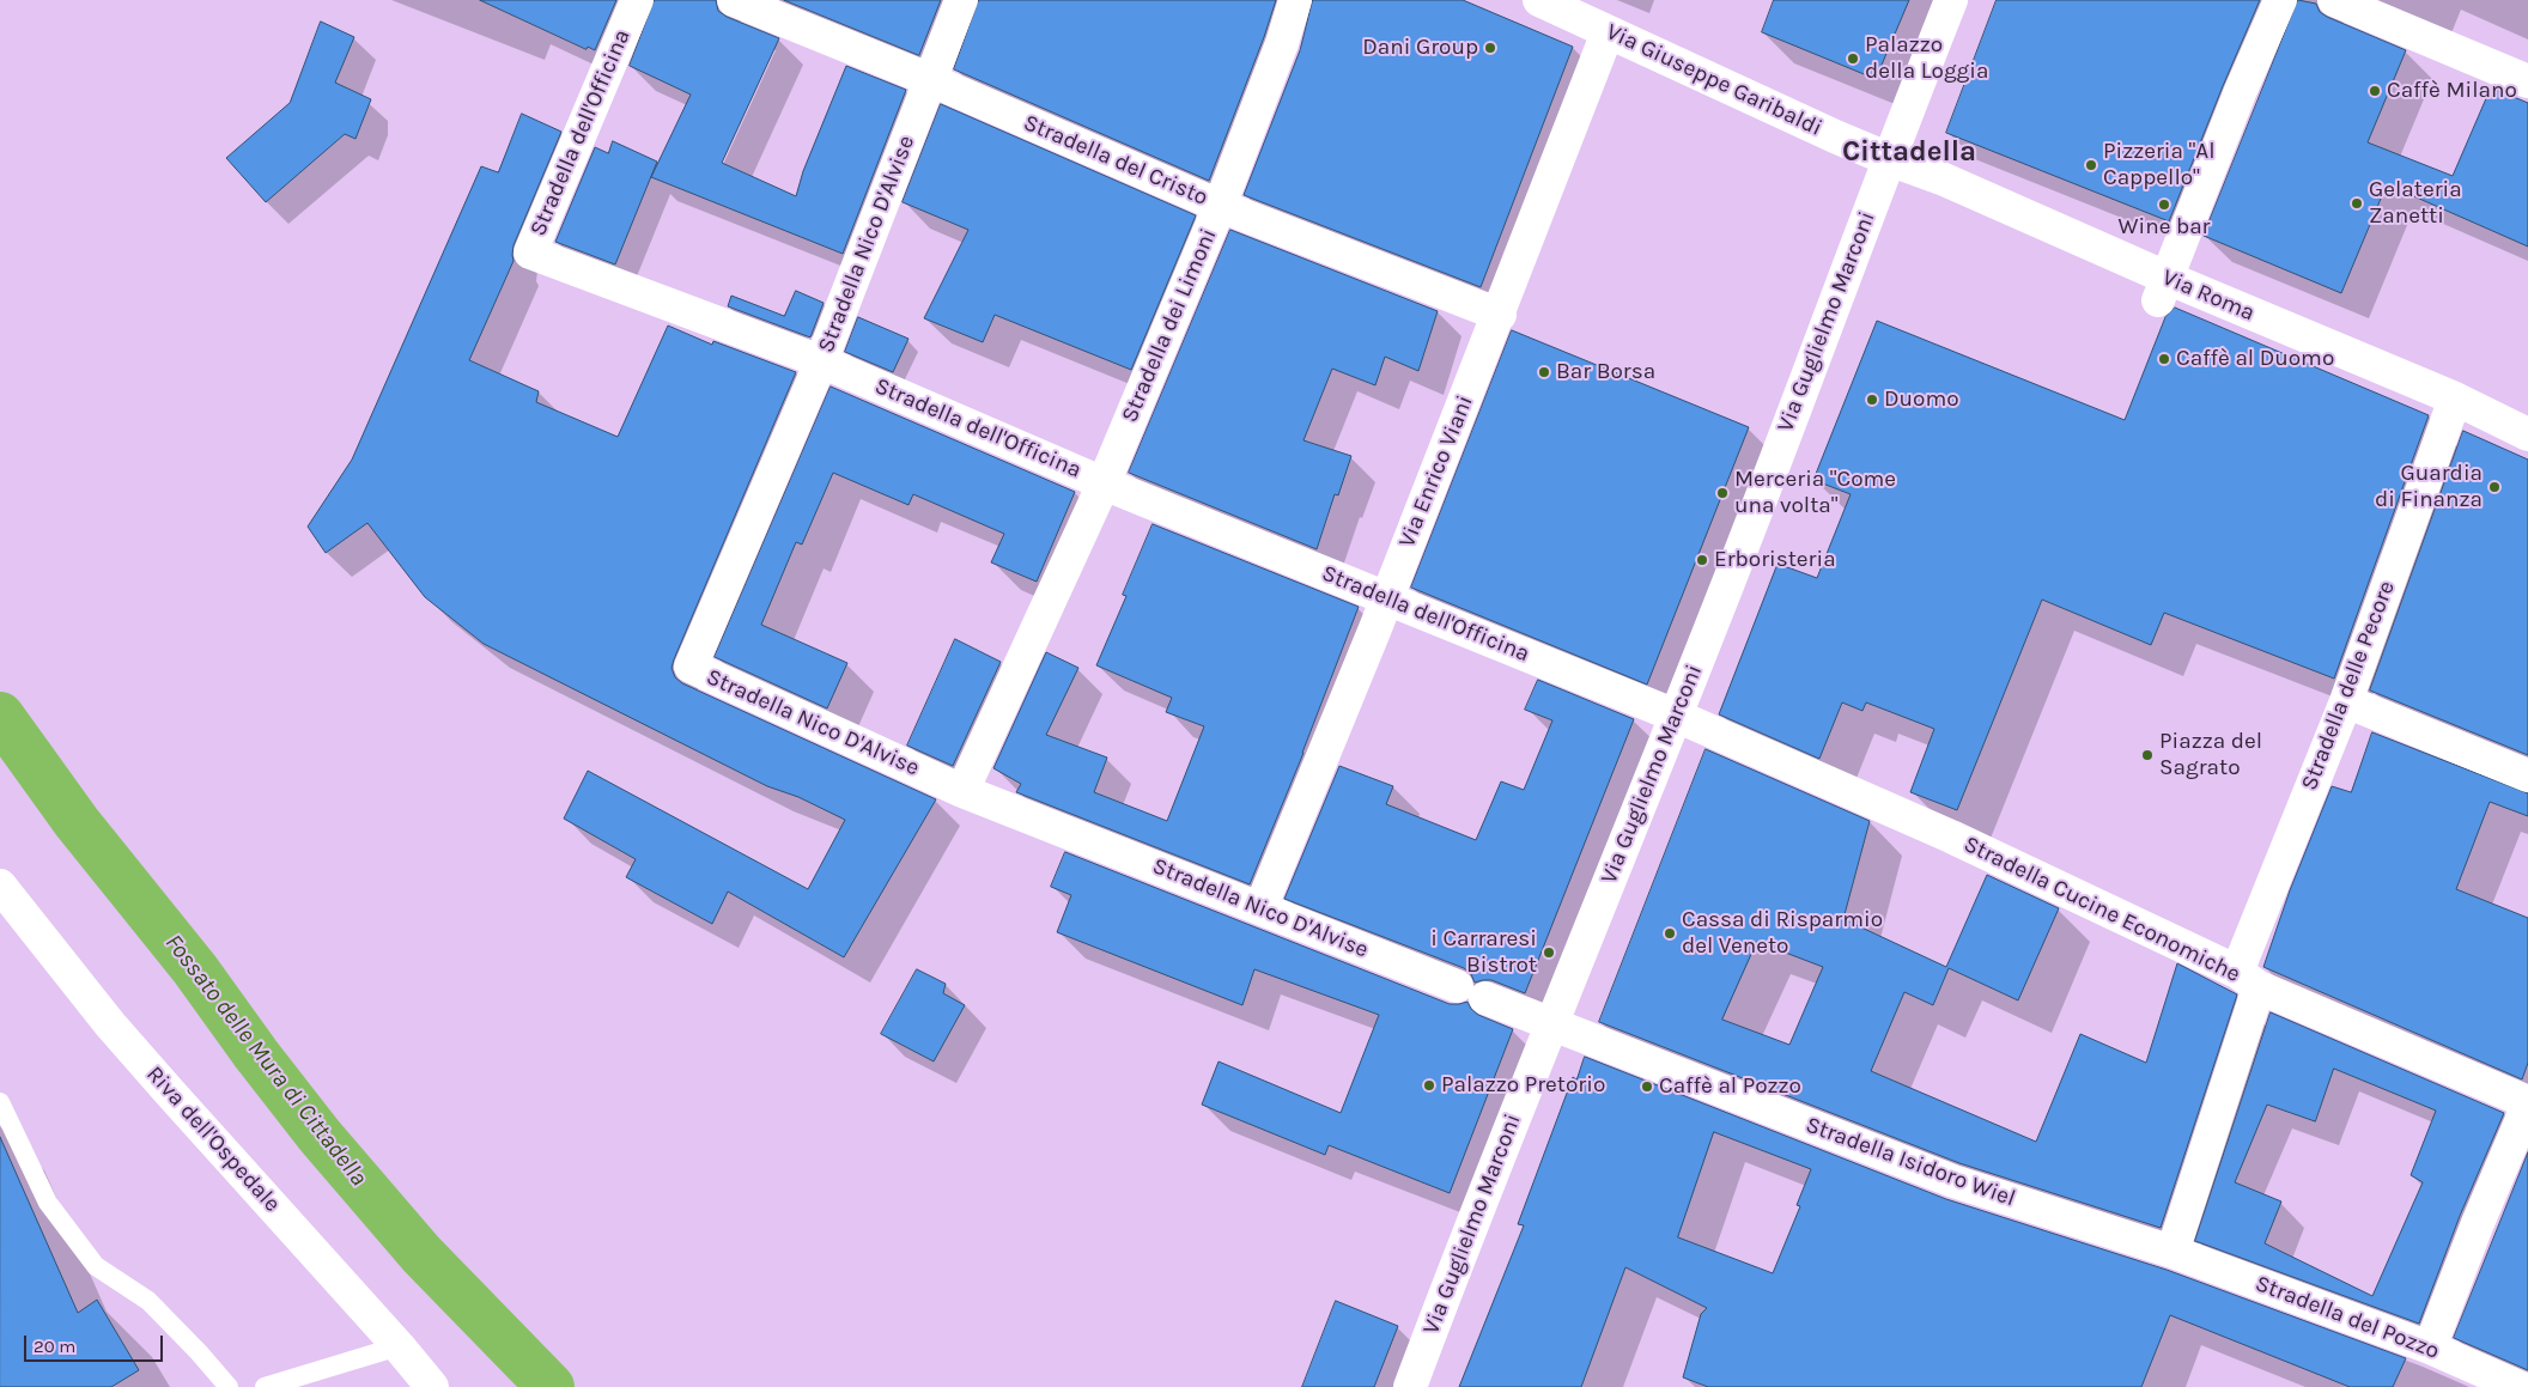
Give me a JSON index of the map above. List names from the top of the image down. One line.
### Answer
{"streets":{"street":["Via Giuseppe Garibaldi","Stradella dell'Officina","Stradella del Cristo","Stradella Nico D'Alvise","Via Roma","Via Guglielmo Marconi","Stradella dei Limoni","Via Enrico Viani","Stradella delle Pecore","Stradella Cucine Economiche","Riva dell'Ospedale","Stradella Isidoro Wiel","Stradella del Pozzo"]},"crossings":[["Via Giuseppe Garibaldi","Via Roma"],["Via Giuseppe Garibaldi","Via Guglielmo Marconi"],["Via Giuseppe Garibaldi","Via Enrico Viani"],["Stradella dell'Officina","Stradella Nico D'Alvise"],["Stradella dell'Officina","Via Guglielmo Marconi"],["Stradella dell'Officina","Stradella dei Limoni"],["Stradella dell'Officina","Via Enrico Viani"],["Stradella dell'Officina","Stradella Cucine Economiche"],["Stradella del Cristo","Stradella Nico D'Alvise"],["Stradella del Cristo","Stradella dei Limoni"],["Stradella del Cristo","Via Enrico Viani"],["Stradella Nico D'Alvise","Via Guglielmo Marconi"],["Stradella Nico D'Alvise","Stradella dei Limoni"],["Stradella Nico D'Alvise","Via Enrico Viani"],["Stradella Nico D'Alvise","Stradella Isidoro Wiel"],["Via Roma","Via Guglielmo Marconi"],["Via Roma","Stradella delle Pecore"],["Via Guglielmo Marconi","Stradella Cucine Economiche"],["Via Guglielmo Marconi","Stradella Isidoro Wiel"],["Stradella delle Pecore","Stradella Cucine Economiche"],["Stradella delle Pecore","Stradella Isidoro Wiel"],["Stradella delle Pecore","Stradella del Pozzo"],["Stradella Isidoro Wiel","Stradella del Pozzo"]],"districts":["Cittadella"],"water":["Fossato delle Mura di Cittadella"],"places":["Dani Group","Palazzo della Loggia","Caffè Milano","Pizzeria \"Al Cappello\"","Gelateria Zanetti","Wine bar","Caffè al Duomo","Bar Borsa","Duomo","Guardia di Finanza","Merceria \"Come una volta\"","Erboristeria","Piazza del Sagrato","Cassa di Risparmio del Veneto","i Carraresi Bistrot","Palazzo Pretorio","Caffè al Pozzo"],"scale_bar":"20 m"}
